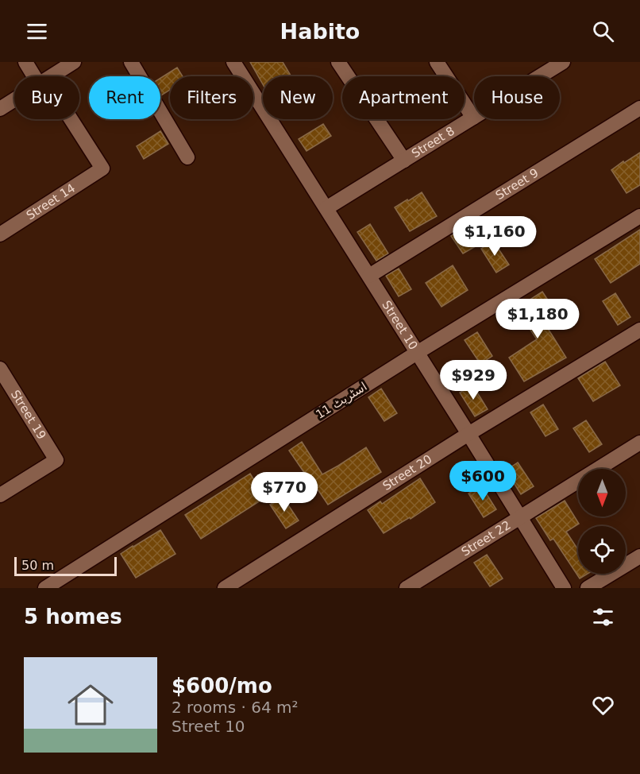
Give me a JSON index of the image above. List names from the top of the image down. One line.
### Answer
{"streets":{"street":["Street 8","Street 9","Street 14","Street 10","اسٹریٹ 11","Street 19","Street 20","Street 22"]},"crossings":[["Street 8","Street 10"],["Street 9","Street 10"],["Street 10","اسٹریٹ 11"],["Street 10","Street 20"],["Street 10","Street 22"]],"scale_bar":"50 m","north":"bottom","page":{"header":"Habito","chip":["Buy","Rent","Filters","New","Apartment","House"],"price":["$1,160","$1,180","$929","$600","$770"],"scale":"50 m","heading":"5 homes","list":[{"name":"$600/mo","note":"2 rooms · 64 m² · Street 10"}]}}
